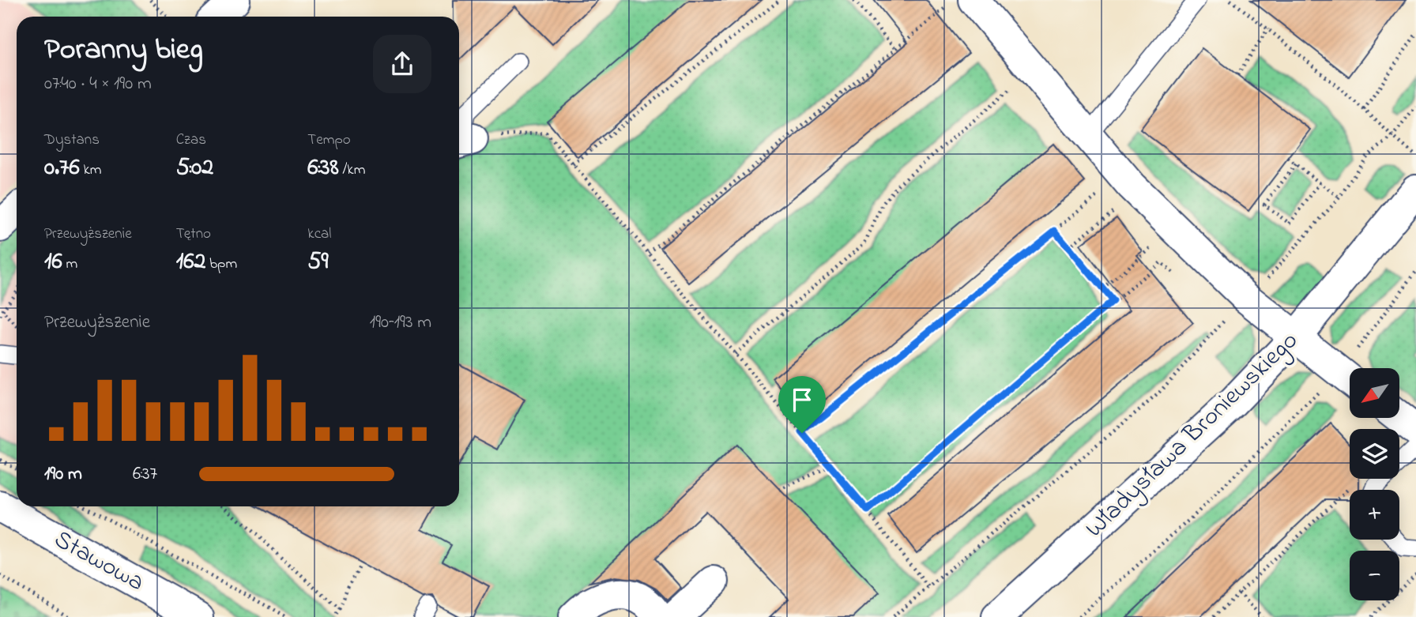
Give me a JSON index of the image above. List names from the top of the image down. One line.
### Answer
{"streets":{"street":["Władysława Broniewskiego","Stawowa"]},"north":"bottom left","page":{"heading":["Poranny bieg","07:40 · 4 × 190 m"],"stats":[["Dystans","0.76 km"],["Czas","5:02"],["Tempo","6:38 /km"],["Przewyższenie","16 m"],["Tętno","162 bpm"],["kcal","59"]],"chart":["Przewyższenie","190–193 m"],"map_buttons":["+","−"],"list":[{"name":"190 m","note":"6:37"}]}}
